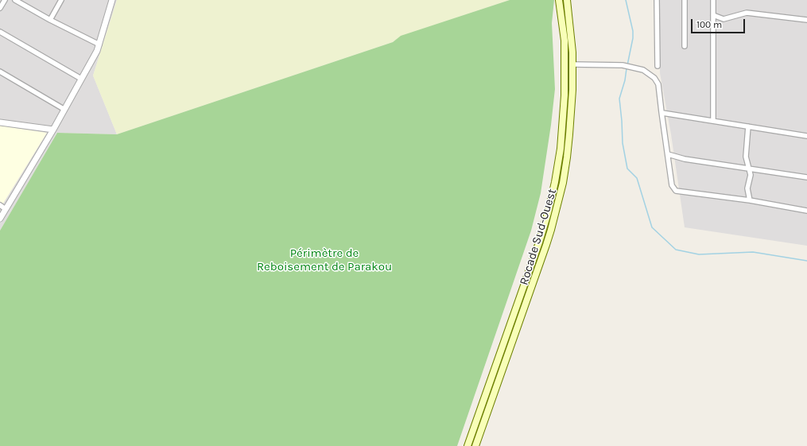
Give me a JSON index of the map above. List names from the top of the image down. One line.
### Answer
{"streets":{"main road":["Rocade Sud-Ouest"]},"parks":["Périmètre de Reboisement de Parakou"],"scale_bar":"100 m"}
